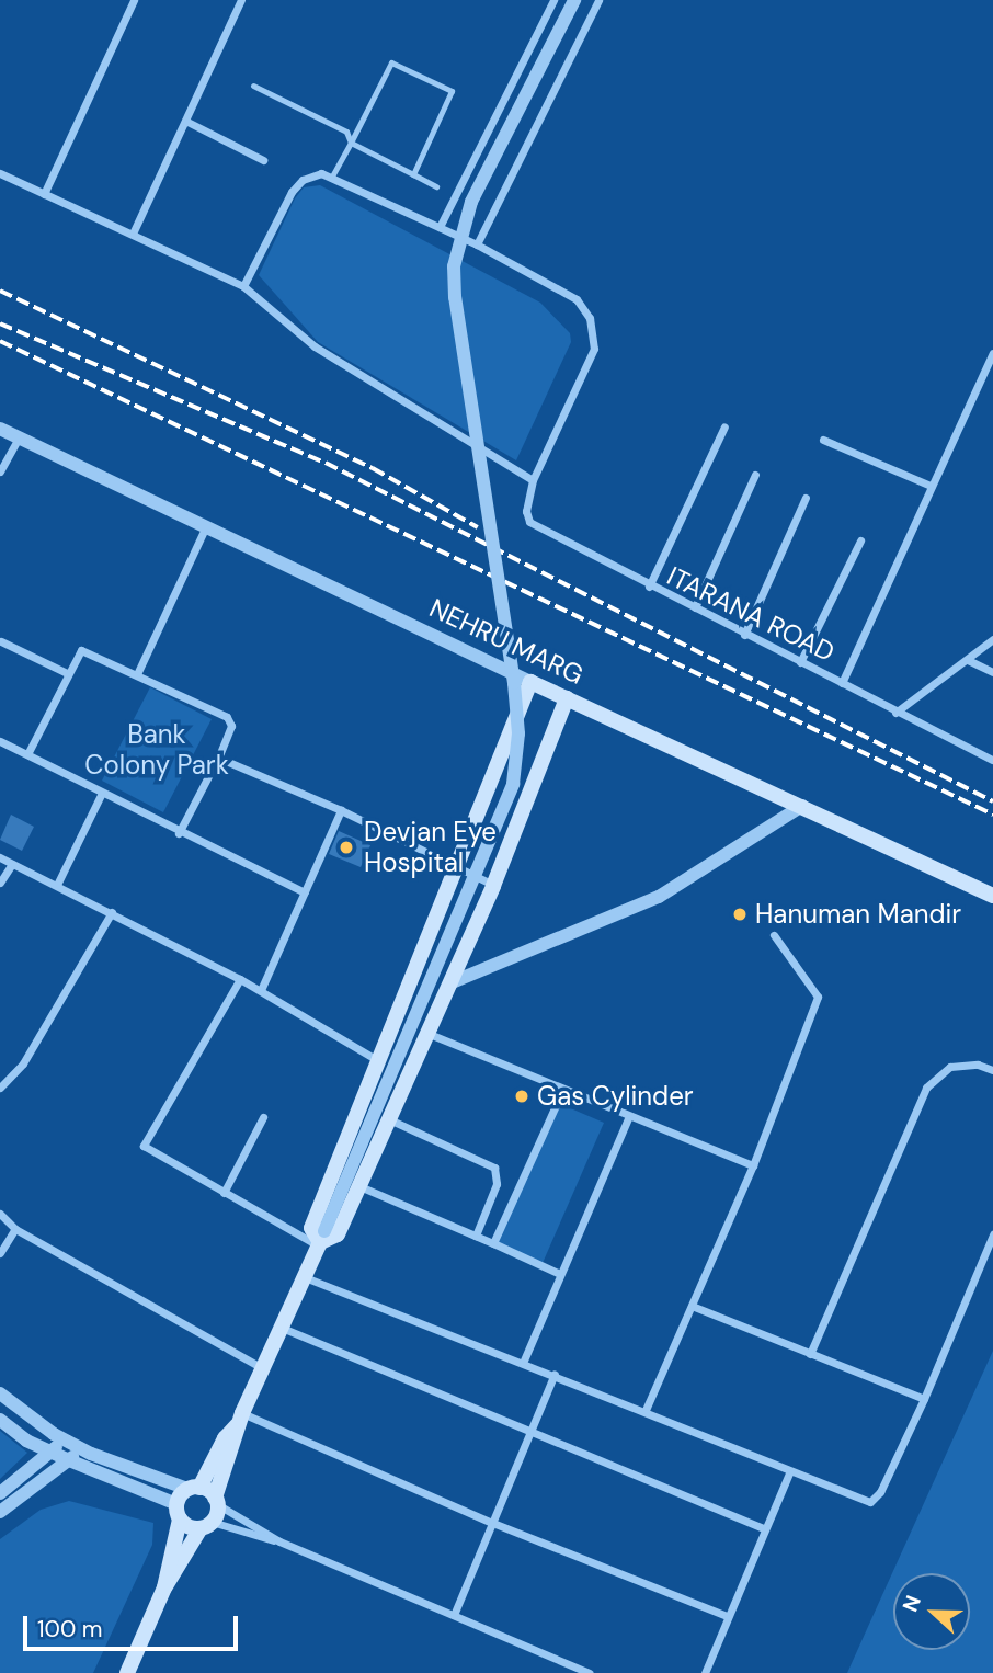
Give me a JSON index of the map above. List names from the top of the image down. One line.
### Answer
{"streets":{"main road":["NEHRU MARG"],"street":["ITARANA ROAD"]},"parks":["Bank Colony Park"],"places":["Devjan Eye Hospital","Hanuman Mandir","Gas Cylinder"],"scale_bar":"100 m","north":"left"}
